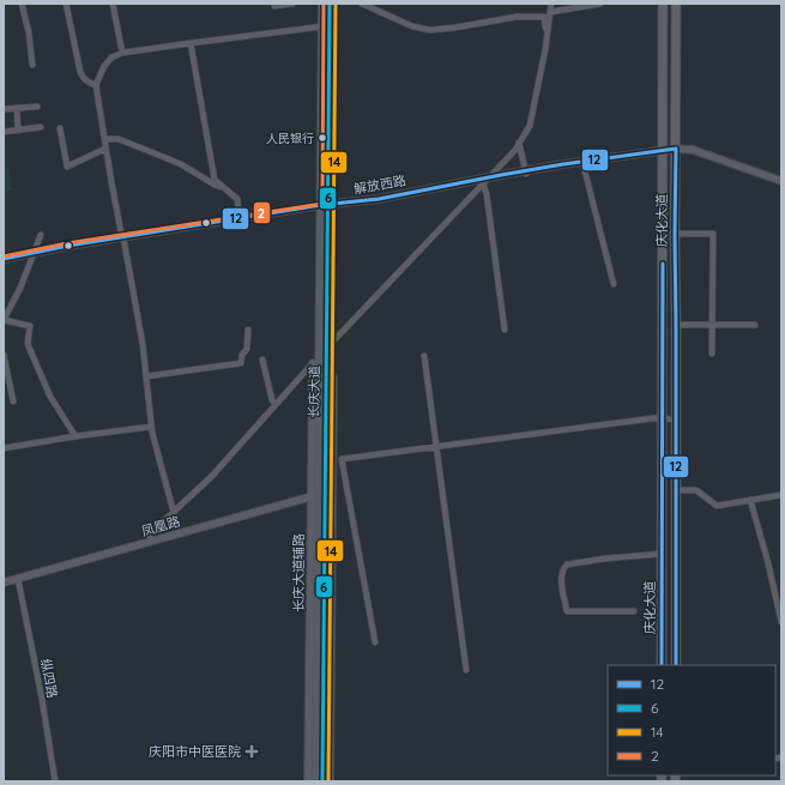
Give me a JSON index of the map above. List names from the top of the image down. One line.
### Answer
{"streets":{"highway":["庆化大道"],"main road":["长庆大道"],"street":["解放西路","凤凰路","长庆大道辅路","纵四路"]},"crossings":[["解放西路","庆化大道"],["解放西路","长庆大道"],["长庆大道","凤凰路"],["长庆大道","长庆大道辅路"],["凤凰路","长庆大道辅路"],["凤凰路","纵四路"]],"places":{"other":["人民银行"],"health":["庆阳市中医医院"]},"lines":["transit line 6","transit line 14","transit line 2","transit line 12"],"legend":["12","6","14","2"]}
